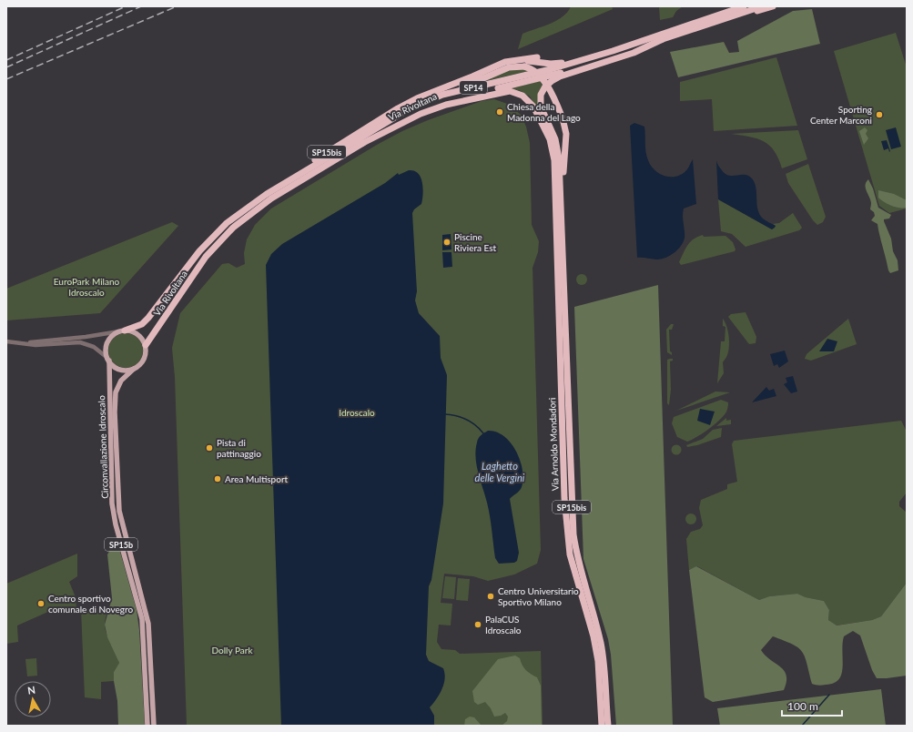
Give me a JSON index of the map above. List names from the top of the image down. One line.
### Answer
{"streets":{"highway":["SP14","Via Rivoltana","SP15bis","Via Arnoldo Mondadori"],"main road":["Circonvallazione Idroscalo","SP15b"]},"crossings":[["SP14","Via Rivoltana"],["SP14","SP15bis"],["Via Rivoltana","SP15bis"],["Via Rivoltana","Via Arnoldo Mondadori"],["Via Rivoltana","Circonvallazione Idroscalo"],["SP15bis","Via Arnoldo Mondadori"]],"water":["Laghetto delle Vergini"],"parks":["EuroPark Milano Idroscalo","Idroscalo","Dolly Park"],"places":["Chiesa della Madonna del Lago","Sporting Center Marconi","Piscine Riviera Est","Pista di pattinaggio","Area Multisport","Centro Universitario Sportivo Milano","Centro sportivo comunale di Novegro","PalaCUS Idroscalo"],"scale_bar":"100 m","north":"top"}
